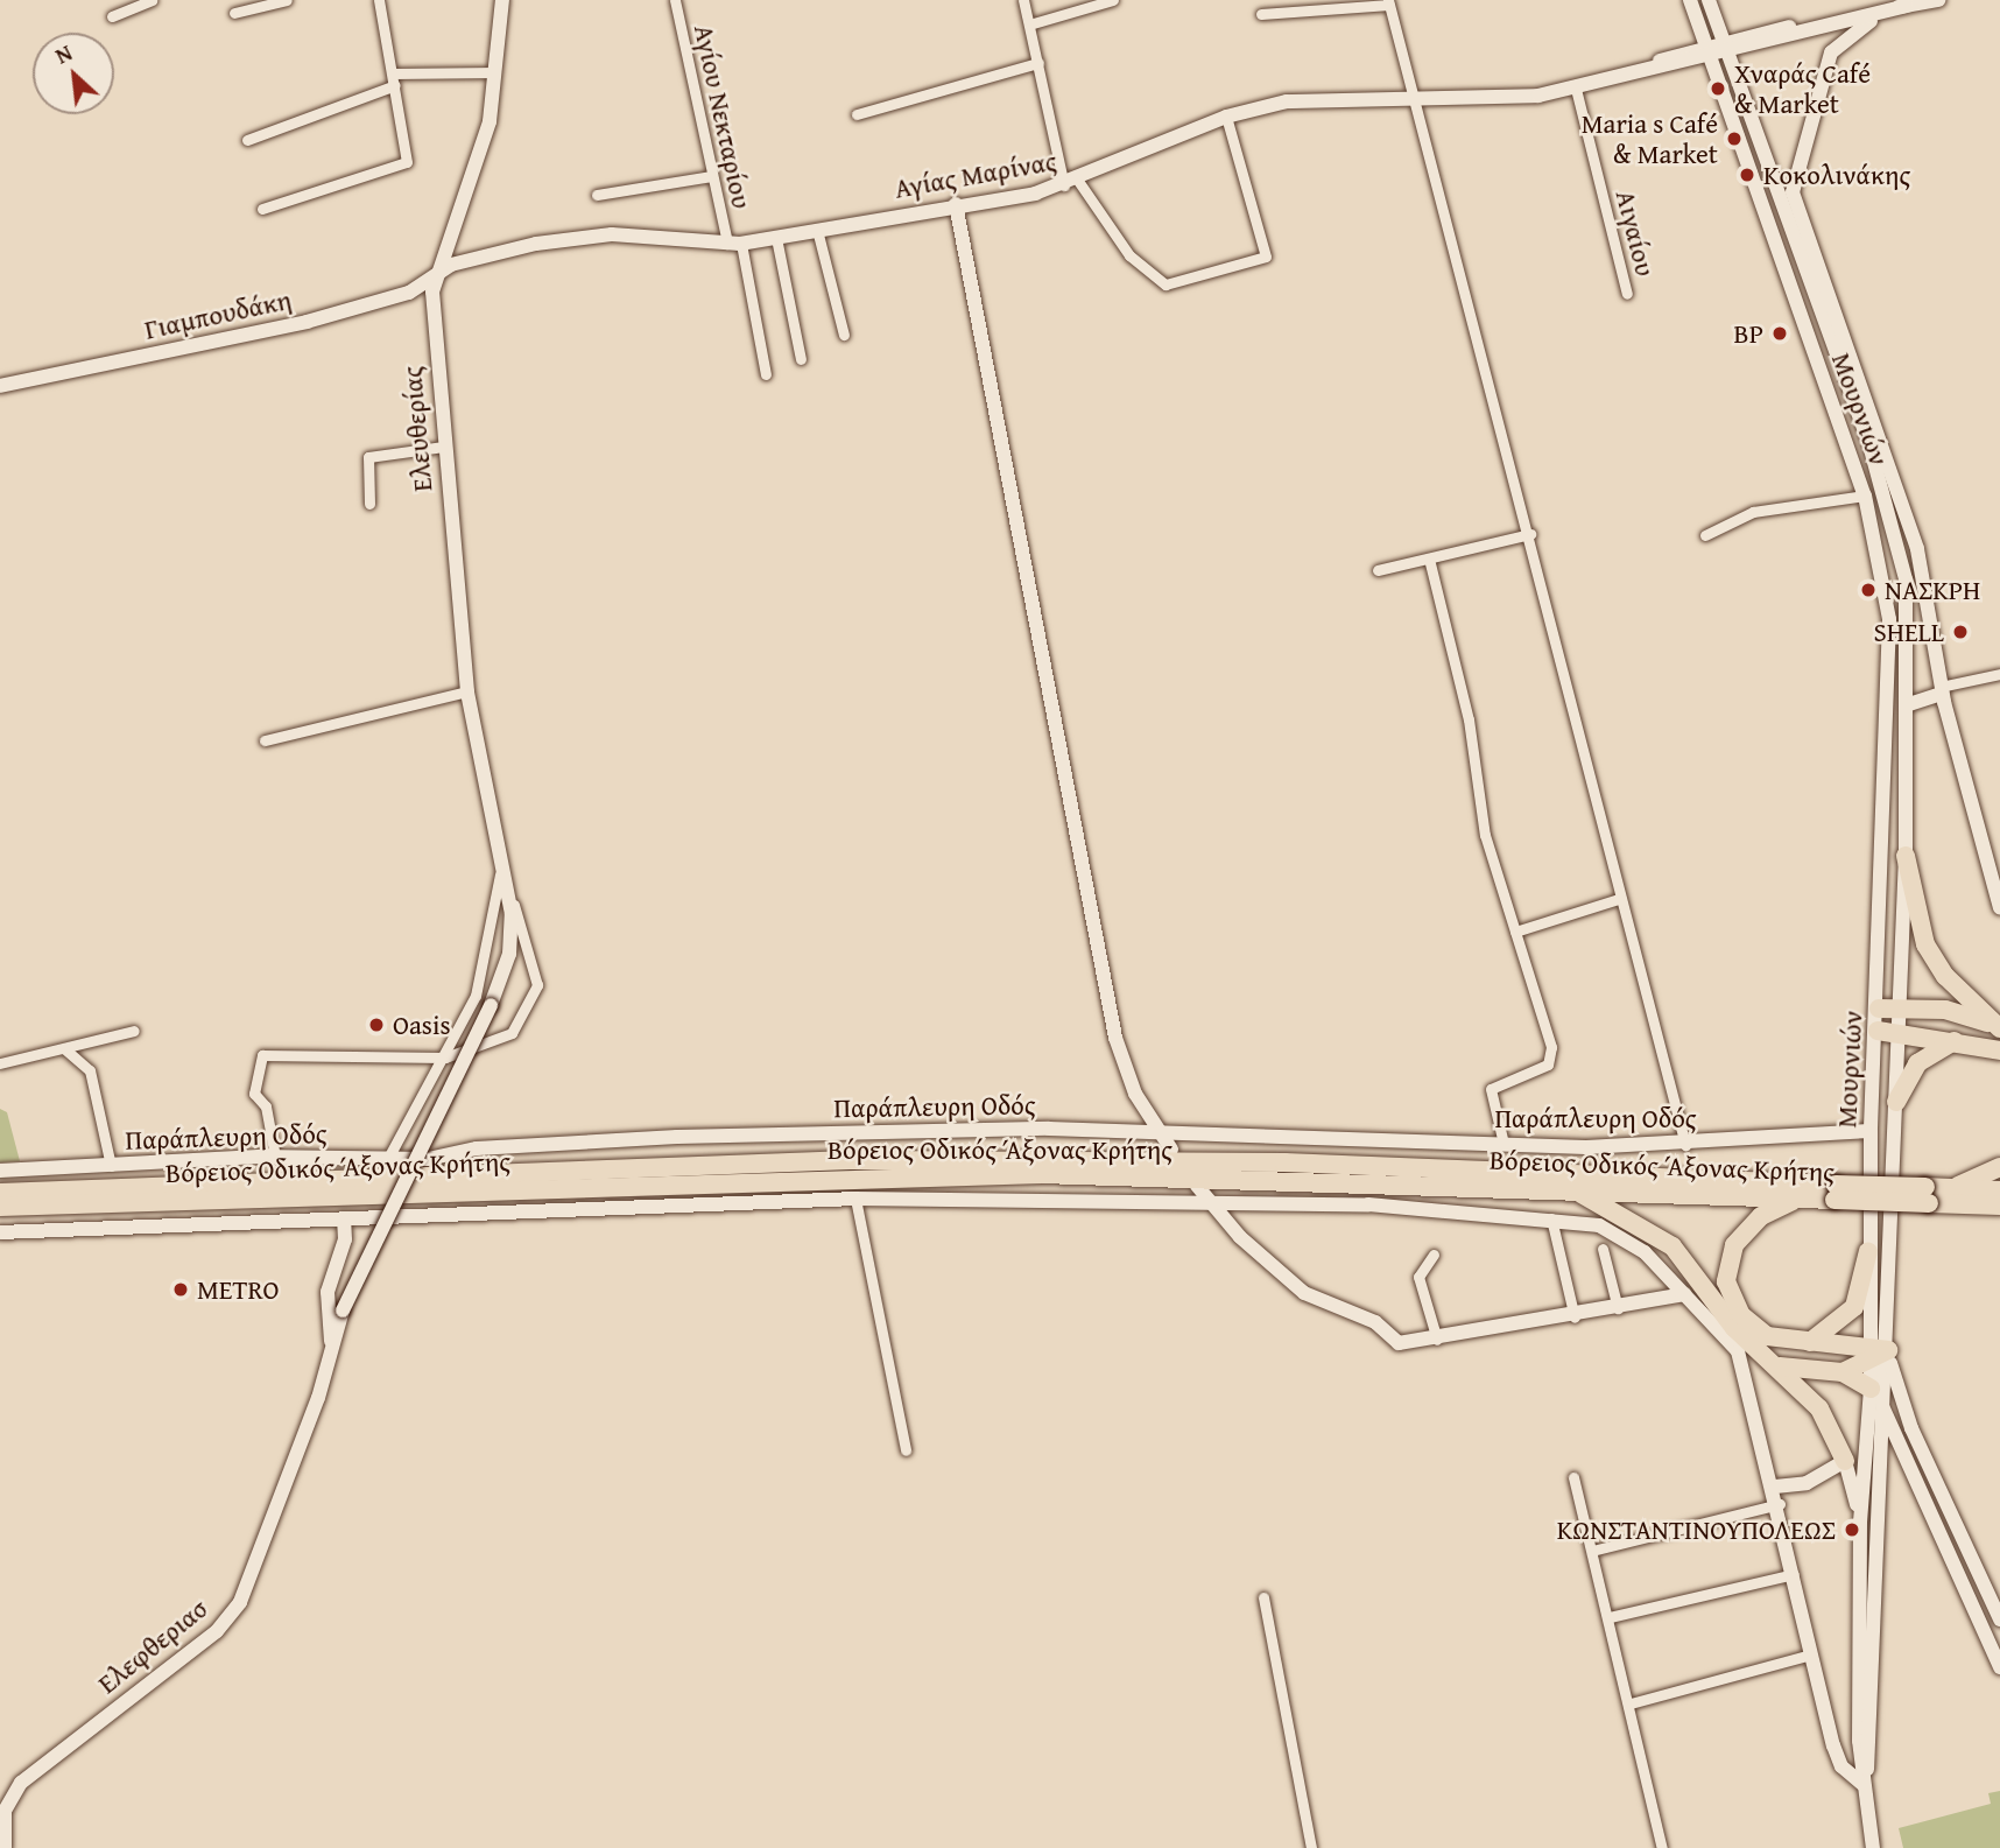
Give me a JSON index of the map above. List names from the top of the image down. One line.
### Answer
{"streets":{"highway":["Βόρειος Οδικός Άξονας Κρήτης"],"street":["Αγίου Νεκταρίου","Αγίας Μαρίνας","Αιγαίου","Γιαμπουδάκη","Μουρνιών","Ελευθερίας","Παράπλευρη Οδός","Ελεφθεριασ"]},"crossings":[["Αγίου Νεκταρίου","Αγίας Μαρίνας"],["Αγίας Μαρίνας","Αιγαίου"],["Αγίας Μαρίνας","Γιαμπουδάκη"],["Αγίας Μαρίνας","Μουρνιών"],["Αγίας Μαρίνας","Ελευθερίας"],["Γιαμπουδάκη","Ελευθερίας"],["Μουρνιών","Παράπλευρη Οδός"],["Ελευθερίας","Ελεφθεριασ"]],"places":["Χναράς Café & Market","Maria s Café & Market","Κοκολινάκης","BP","ΝΑΣΚΡΗ","SHELL","Oasis","METRO","ΚΩΝΣΤΑΝΤΙΝΟΥΠΟΛΕΩΣ"],"north":"top left"}
